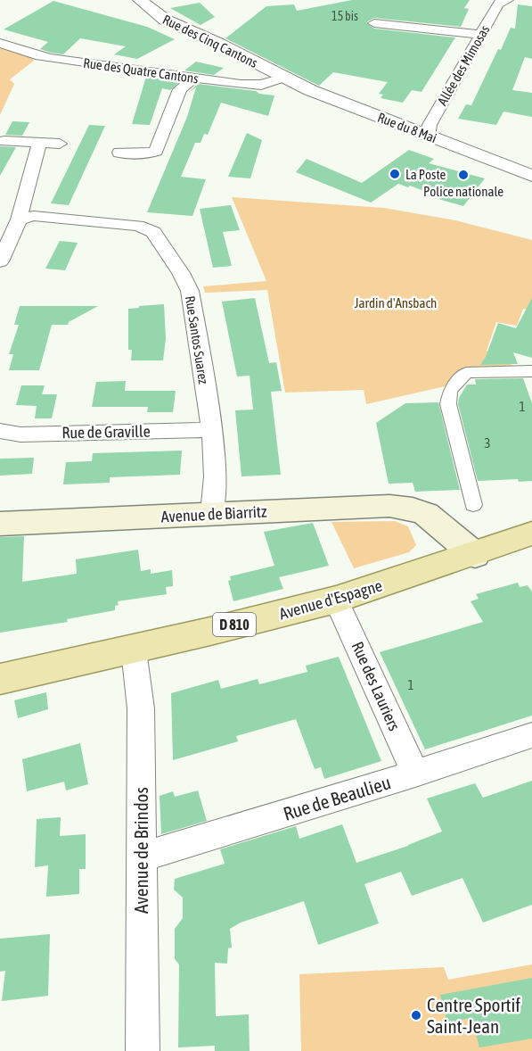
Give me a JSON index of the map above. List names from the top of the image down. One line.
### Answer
{"streets":{"main road":["Avenue de Biarritz","Avenue d'Espagne","D 810"],"street":["Rue des Cinq Cantons","Allée des Mimosas","Rue des Quatre Cantons","Rue du 8 Mai","Rue Santos Suarez","Rue de Graville","Rue des Lauriers","Rue de Beaulieu","Avenue de Brindos"]},"crossings":[["Rue des Cinq Cantons","Rue des Quatre Cantons"],["Rue des Cinq Cantons","Rue du 8 Mai"],["Allée des Mimosas","Rue du 8 Mai"],["Rue des Quatre Cantons","Rue du 8 Mai"],["Rue Santos Suarez","Rue de Graville"],["Rue Santos Suarez","Avenue de Biarritz"],["Avenue de Biarritz","Avenue d'Espagne"],["Avenue de Biarritz","D 810"],["Avenue d'Espagne","D 810"],["Avenue d'Espagne","Rue des Lauriers"],["Avenue d'Espagne","Avenue de Brindos"],["Rue des Lauriers","Rue de Beaulieu"],["Rue de Beaulieu","Avenue de Brindos"]],"parks":["Jardin d'Ansbach"],"places":["La Poste","Police nationale","Centre Sportif Saint-Jean"],"house_numbers":["15 bis","1","3","1"]}
